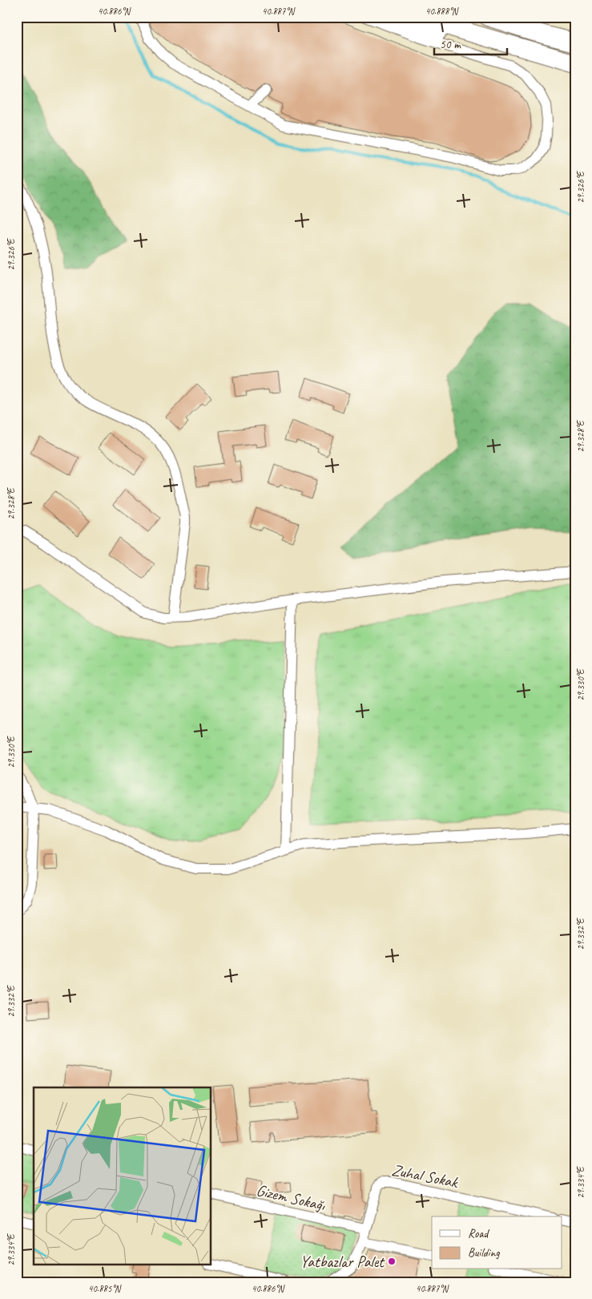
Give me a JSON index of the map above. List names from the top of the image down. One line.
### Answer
{"streets":{"street":["Zuhal Sokak","Gizem Sokağı"]},"crossings":[["Zuhal Sokak","Gizem Sokağı"]],"places":["Yatbazlar Palet"],"legend":["Road","Building"],"scale_bar":"50 m","coordinates":["40.886°N","40.887°N","40.888°N","29.326°E","29.328°E","29.330°E","29.332°E","29.334°E","40.885°N"]}
